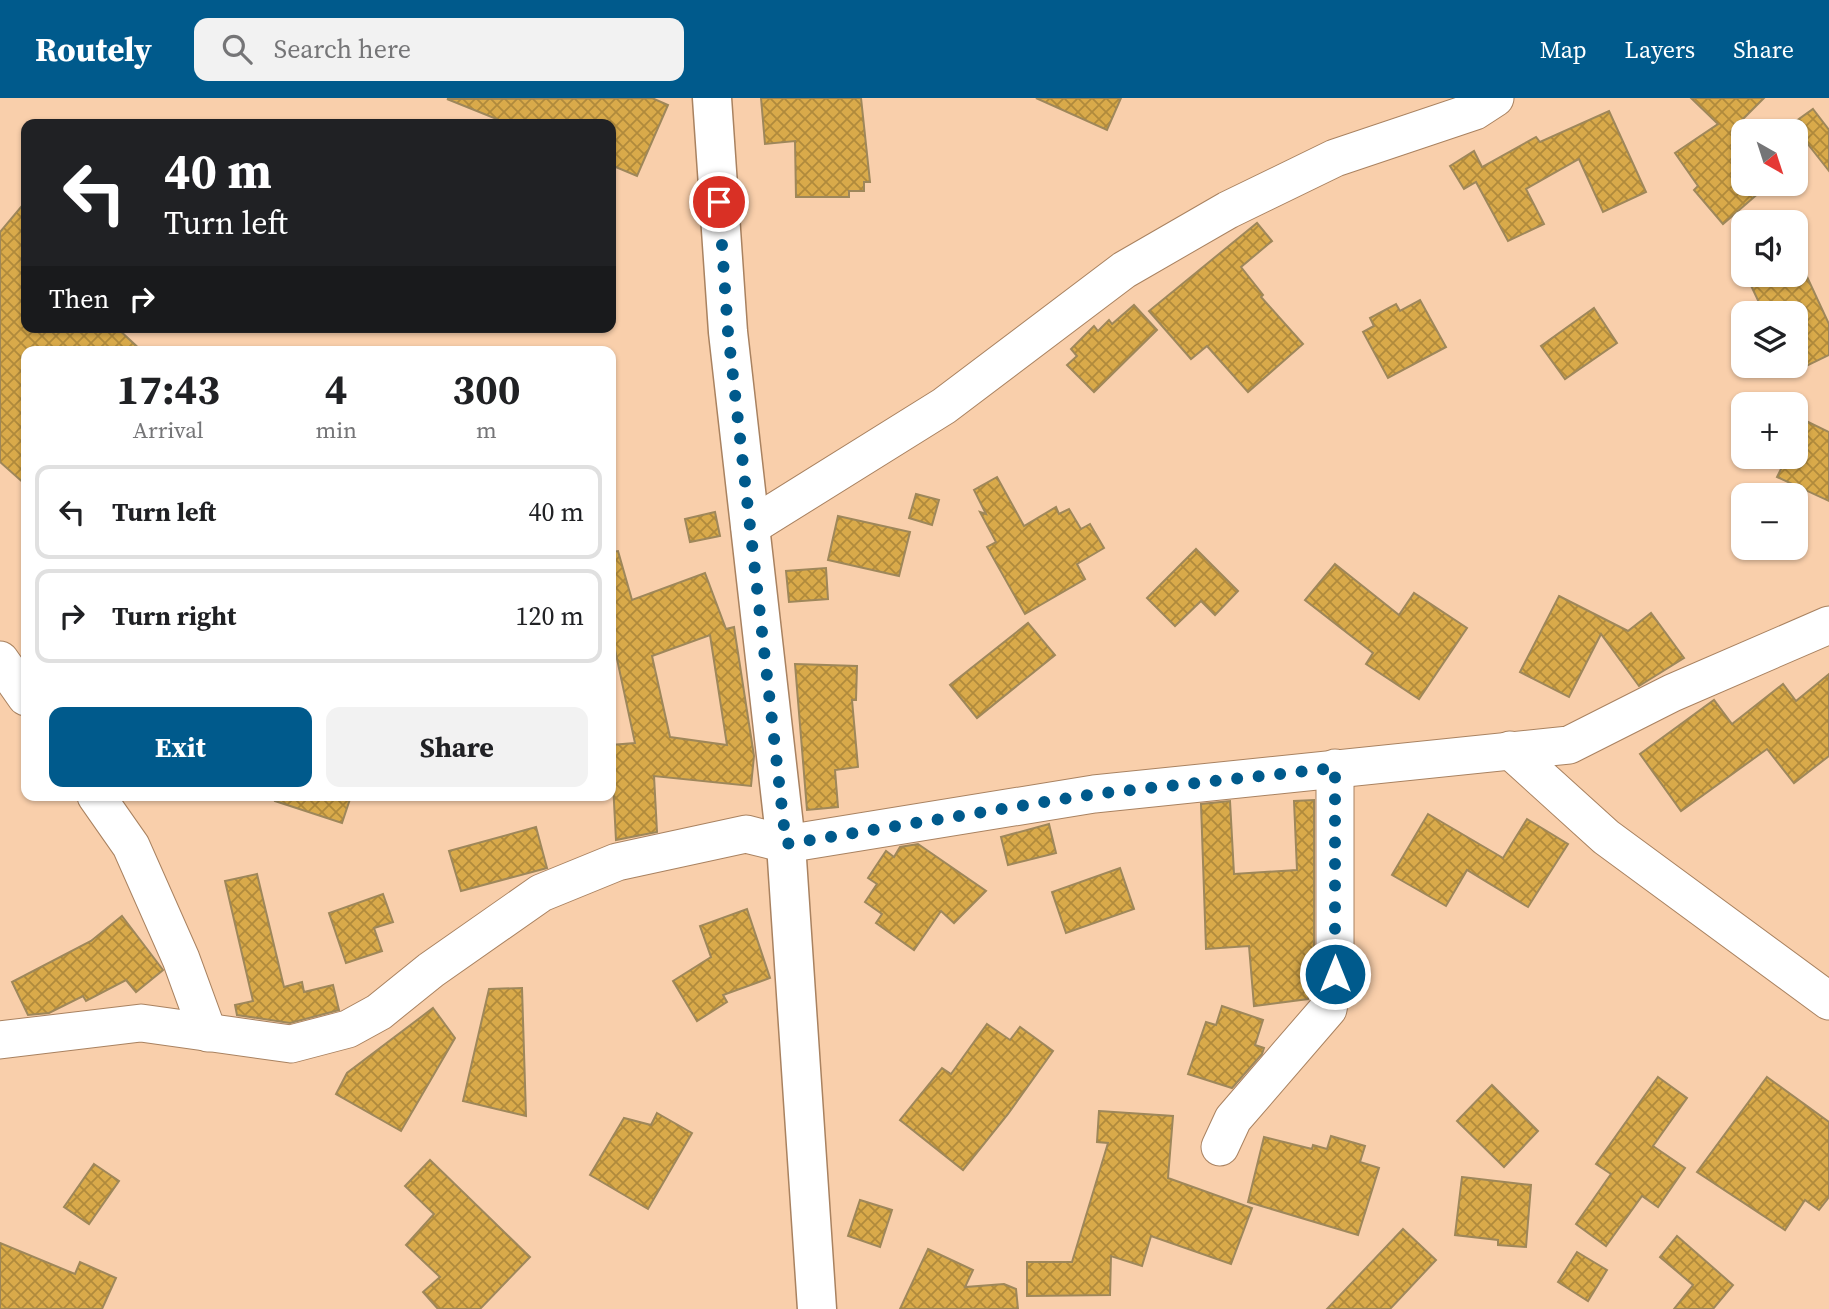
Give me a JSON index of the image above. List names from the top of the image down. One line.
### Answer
{"north":"bottom right","page":{"header":"Routely","search":"Search here","nav":["Map","Layers","Share"],"map_buttons":["+","−"],"turn":["40 m","Turn left"],"then":"Then","eta":["17:43","Arrival","4","min","300","m"],"list":[{"name":"Turn left","value":"40 m"},{"name":"Turn right","value":"120 m"}],"buttons":["Exit","Share"]}}
